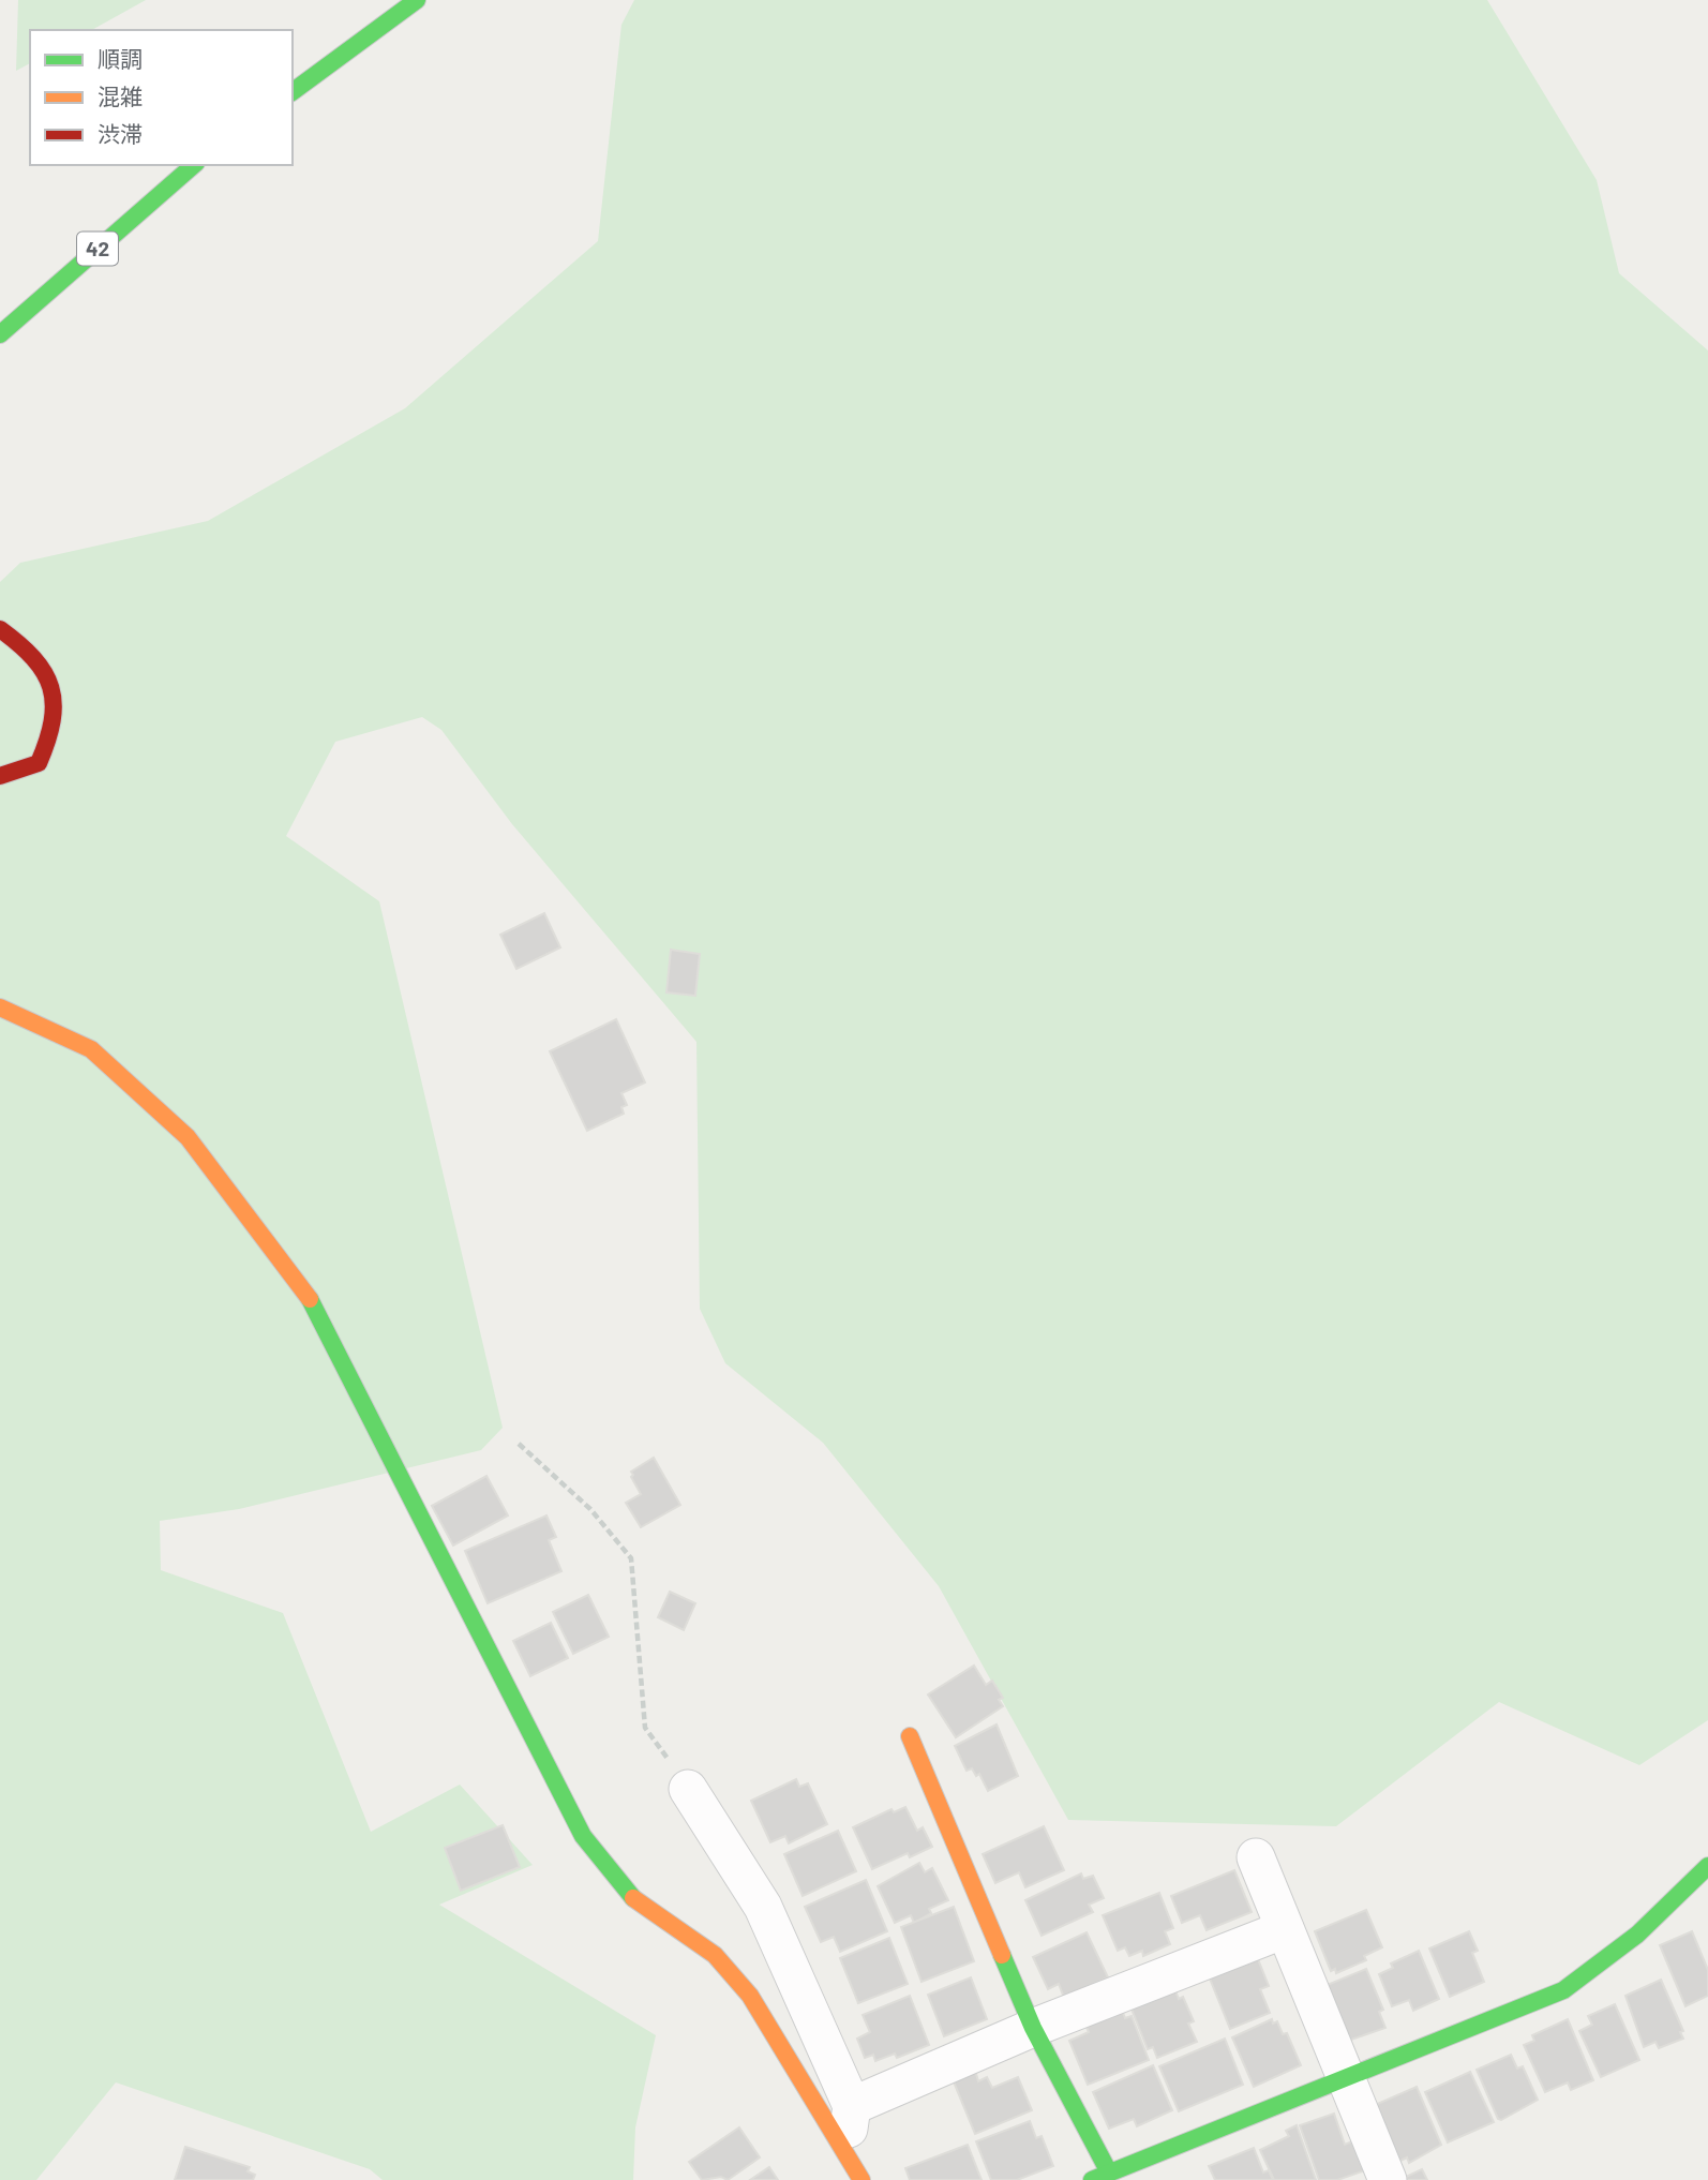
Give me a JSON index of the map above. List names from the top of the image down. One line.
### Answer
{"streets":{"main road":["42"]},"legend":["順調","混雑","渋滞"]}
